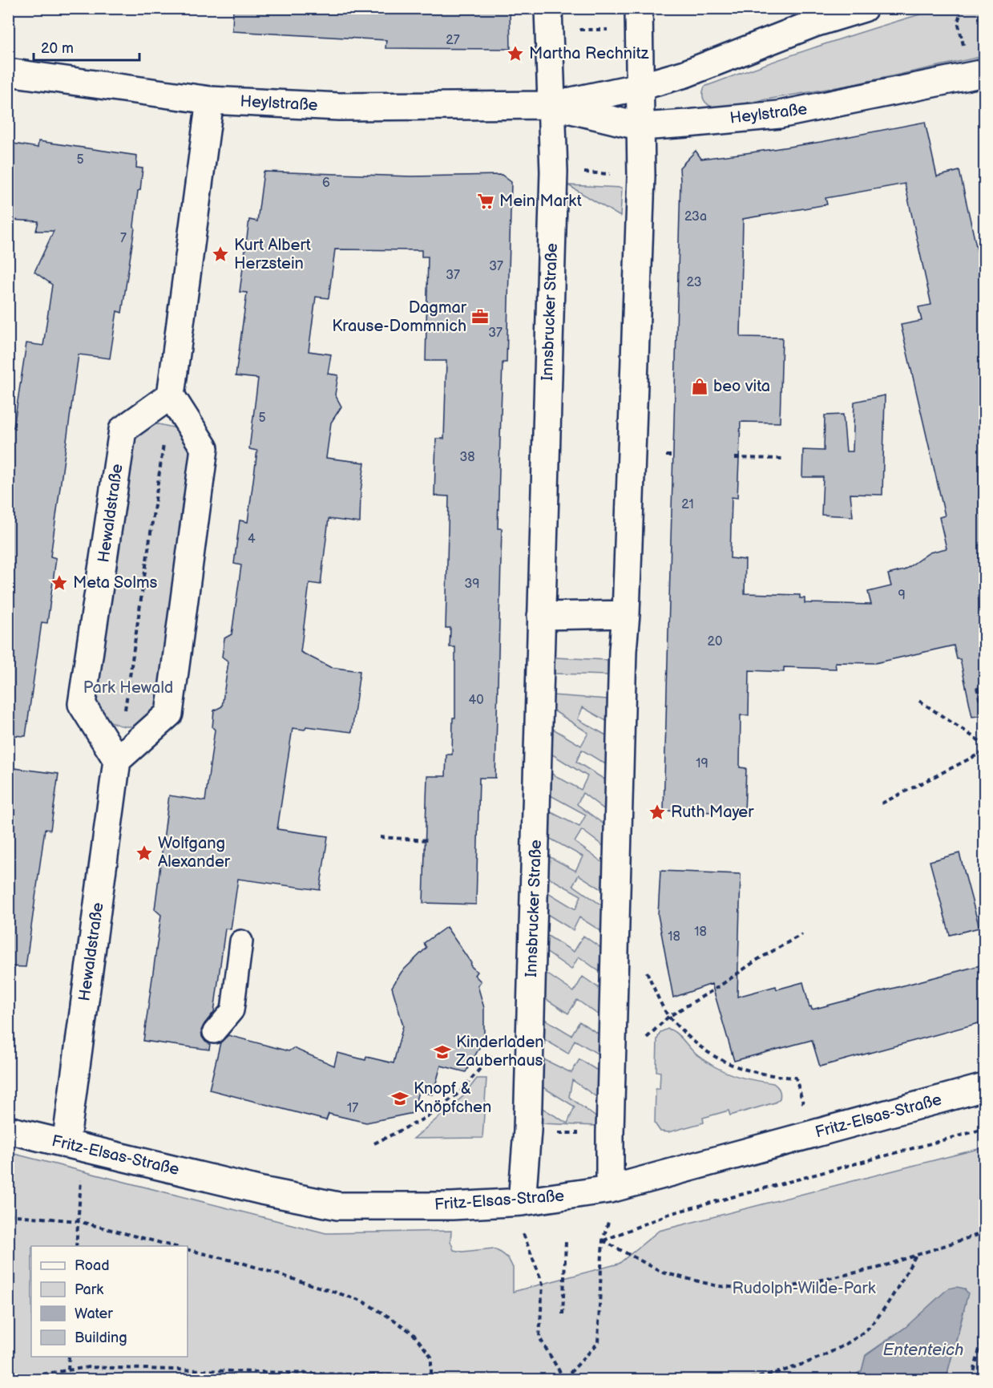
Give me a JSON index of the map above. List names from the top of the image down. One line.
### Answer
{"streets":{"street":["Heylstraße","Innsbrucker Straße","Hewaldstraße","Fritz-Elsas-Straße"]},"crossings":[["Heylstraße","Innsbrucker Straße"],["Innsbrucker Straße","Fritz-Elsas-Straße"],["Hewaldstraße","Fritz-Elsas-Straße"]],"water":["Ententeich"],"parks":["Park Hewald","Rudolph-Wilde-Park"],"places":{"place":["Martha Rechnitz","Kurt Albert Herzstein","Meta Solms","Ruth Mayer","Wolfgang Alexander"],"supermarket":["Mein Markt"],"office":["Dagmar Krause-Dommnich"],"shop":["beo vita"],"school or university":["Kinderladen Zauberhaus","Knopf & Knöpfchen"]},"house_numbers":["27","5","6","23a","7","37","37","23","37","5","38","21","4","39","9","20","40","19","18","18","17"],"legend":["Road","Park","Water","Building"],"scale_bar":"20 m"}
